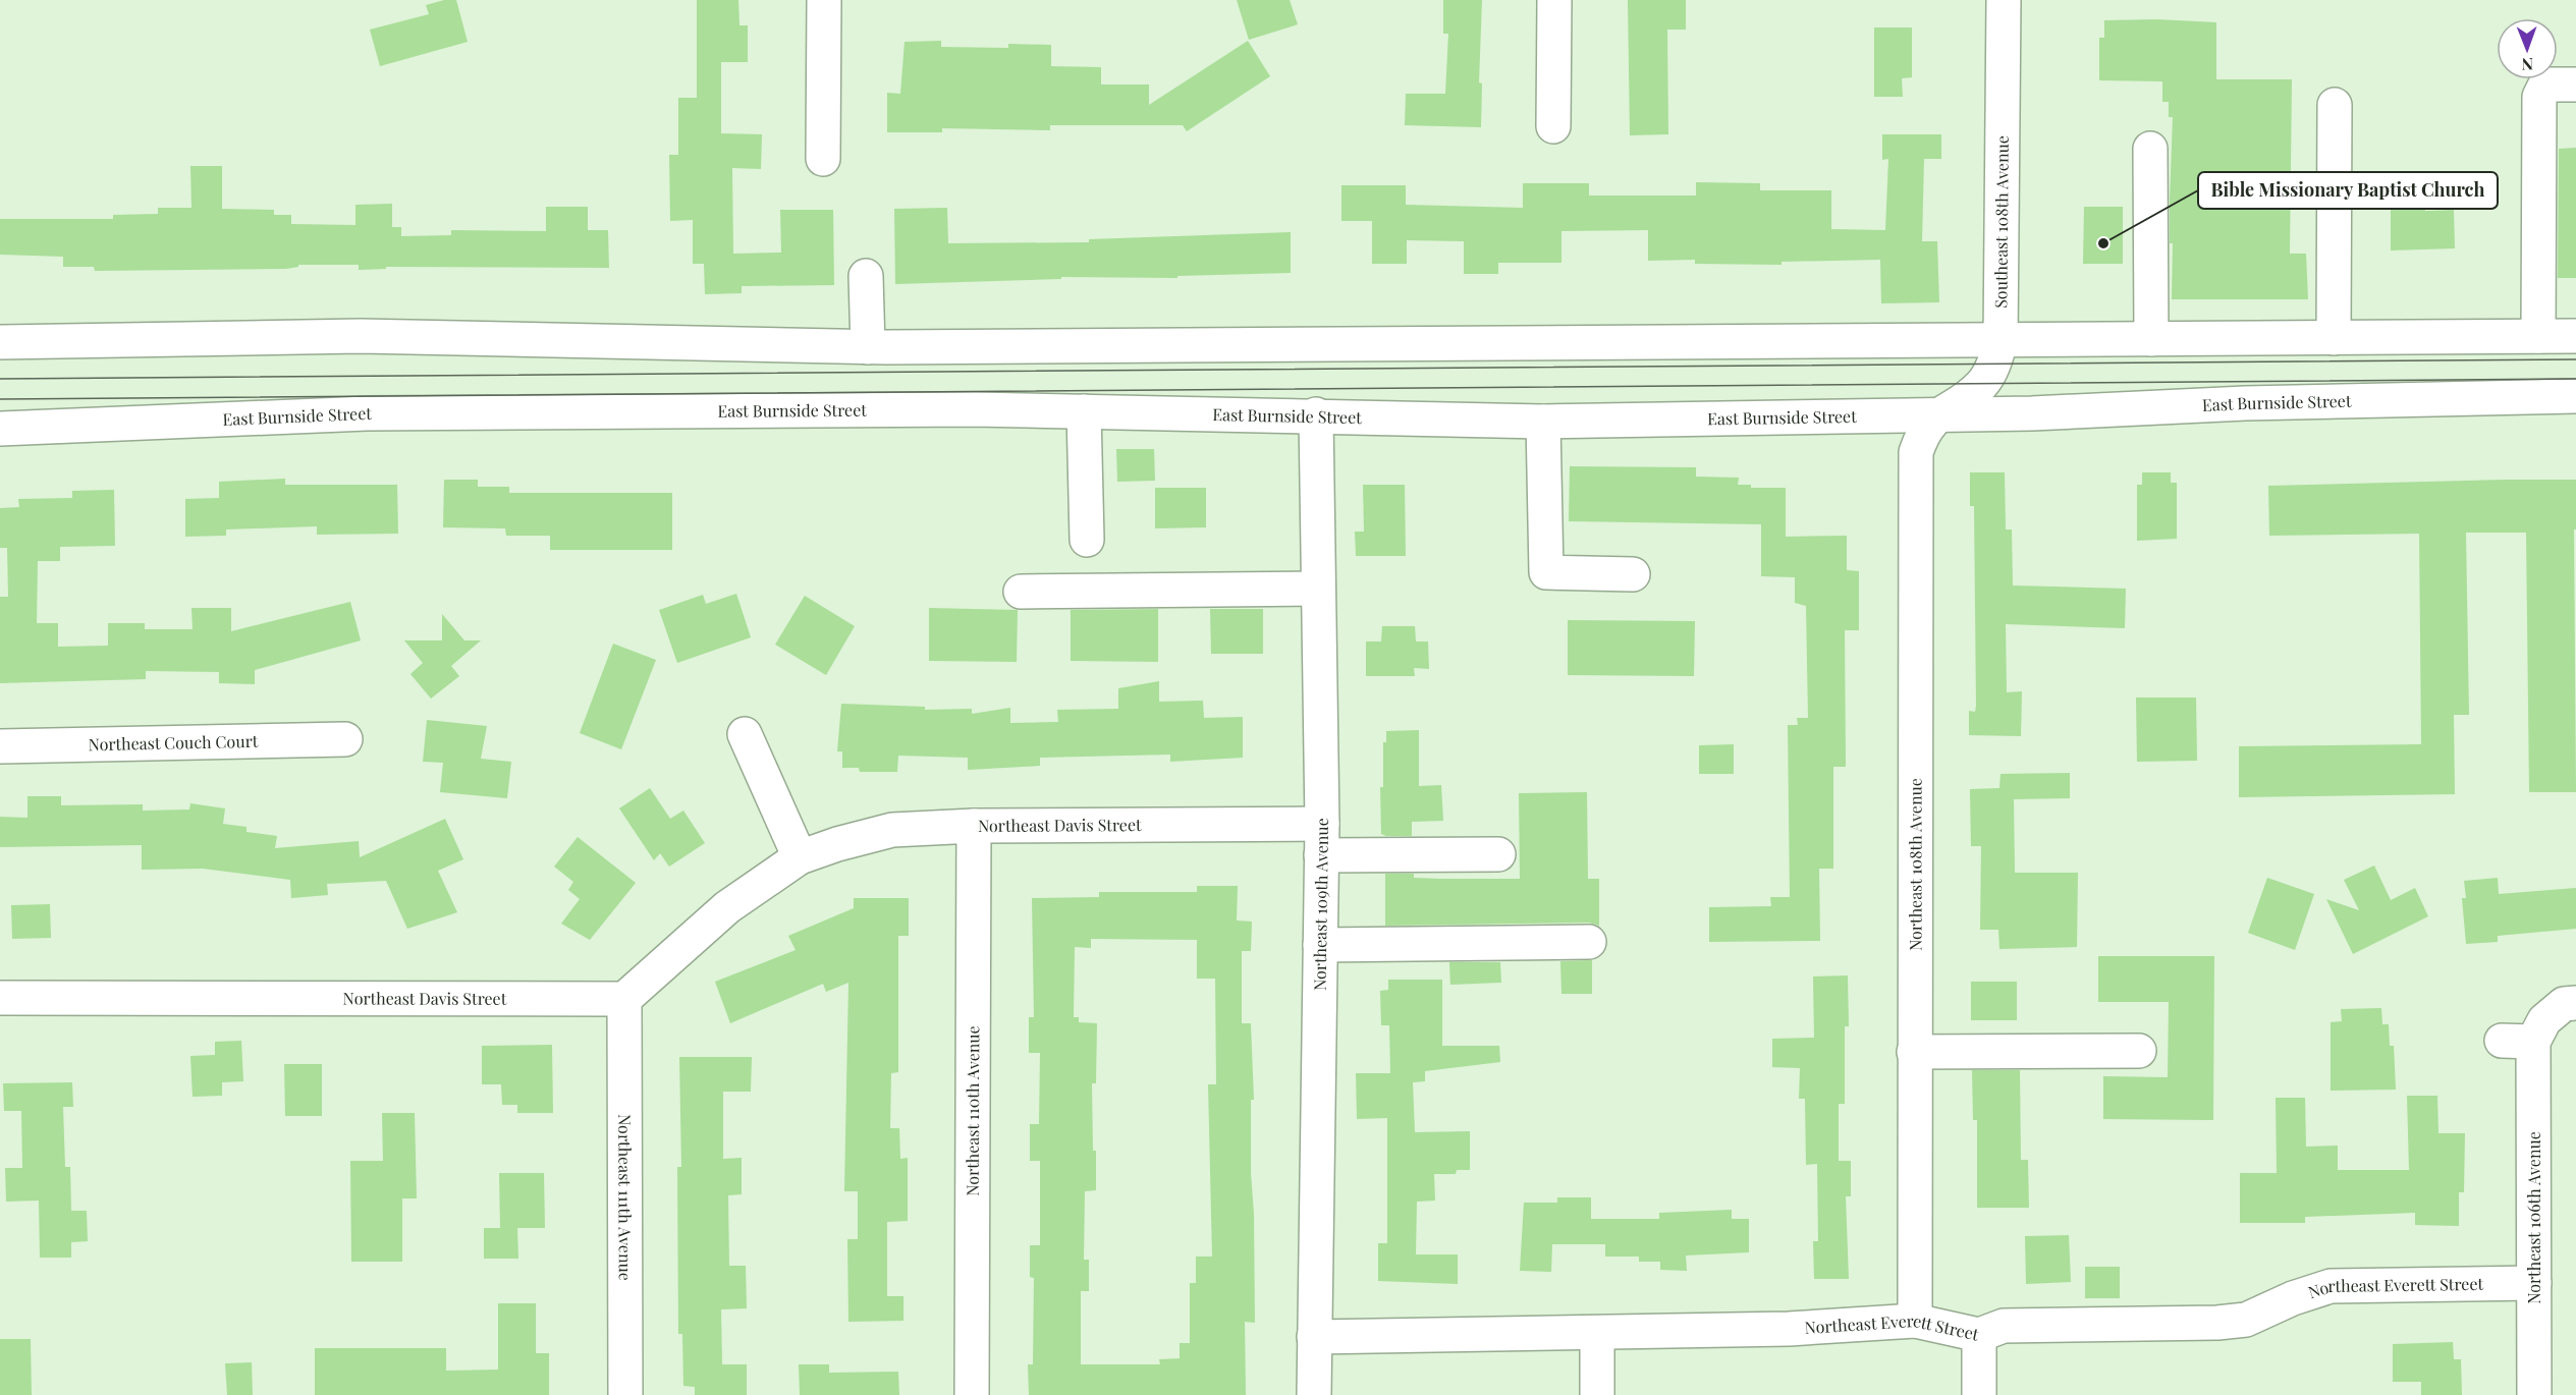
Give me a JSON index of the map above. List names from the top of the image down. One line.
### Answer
{"streets":{"street":["Southeast 108th Avenue","East Burnside Street","Northeast Couch Court","Northeast Davis Street","Northeast 108th Avenue","Northeast 109th Avenue","Northeast 110th Avenue","Northeast 111th Avenue","Northeast 106th Avenue","Northeast Everett Street"]},"crossings":[["Southeast 108th Avenue","East Burnside Street"],["Southeast 108th Avenue","Northeast 108th Avenue"],["East Burnside Street","Northeast 108th Avenue"],["East Burnside Street","Northeast 109th Avenue"],["Northeast Davis Street","Northeast 109th Avenue"],["Northeast Davis Street","Northeast 110th Avenue"],["Northeast Davis Street","Northeast 111th Avenue"],["Northeast 108th Avenue","Northeast Everett Street"],["Northeast 109th Avenue","Northeast Everett Street"],["Northeast 106th Avenue","Northeast Everett Street"]],"places":["Bible Missionary Baptist Church"],"north":"bottom"}
